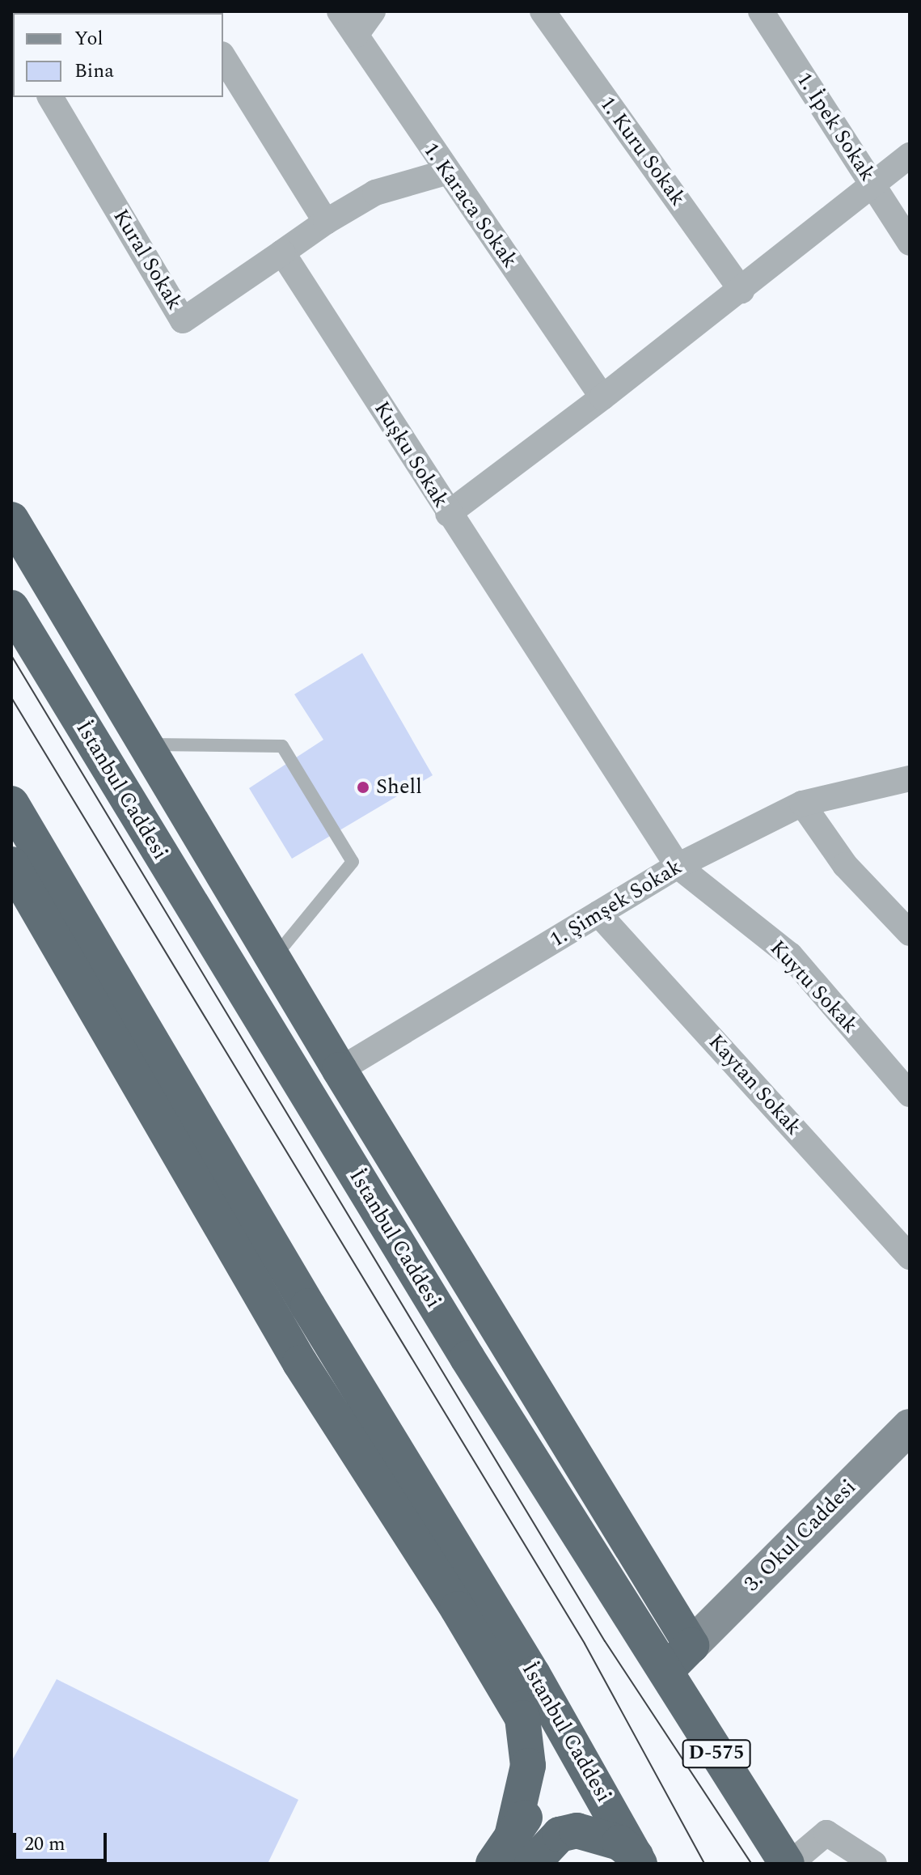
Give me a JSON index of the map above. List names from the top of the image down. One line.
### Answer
{"streets":{"highway":["İstanbul Caddesi","D-575"],"main road":["3. Okul Caddesi"],"street":["1. İpek Sokak","1. Kuru Sokak","1. Karaca Sokak","Kural Sokak","Kuşku Sokak","1. Şimşek Sokak","Kuytu Sokak","Kaytan Sokak"]},"crossings":[["Kural Sokak","Kuşku Sokak"],["Kuşku Sokak","1. Şimşek Sokak"],["Kuşku Sokak","Kuytu Sokak"],["1. Şimşek Sokak","Kuytu Sokak"],["1. Şimşek Sokak","Kaytan Sokak"]],"places":["Shell"],"legend":["Yol","Bina"],"scale_bar":"20 m"}
